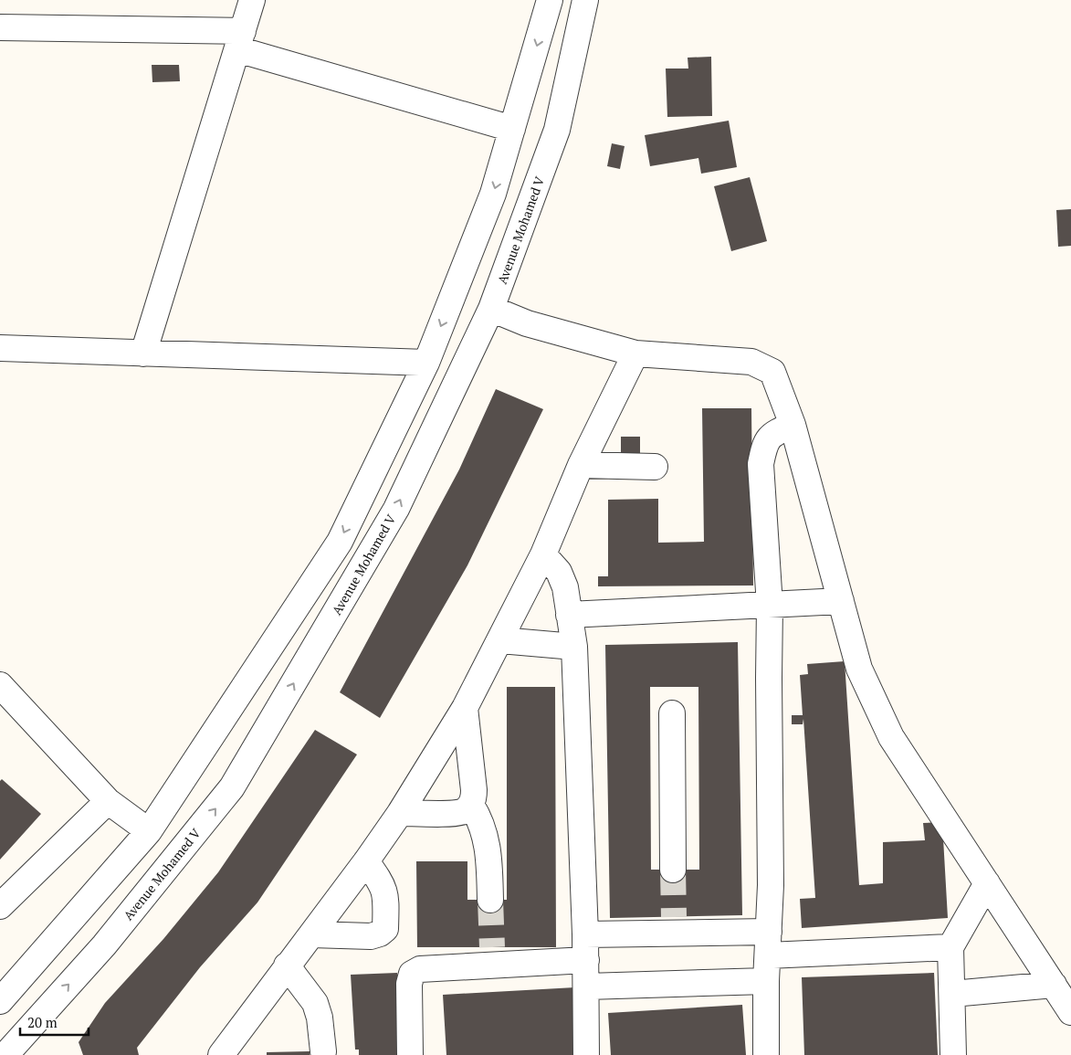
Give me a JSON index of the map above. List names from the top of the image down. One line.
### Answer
{"streets":{"street":["Avenue Mohamed V"]},"scale_bar":"20 m"}
